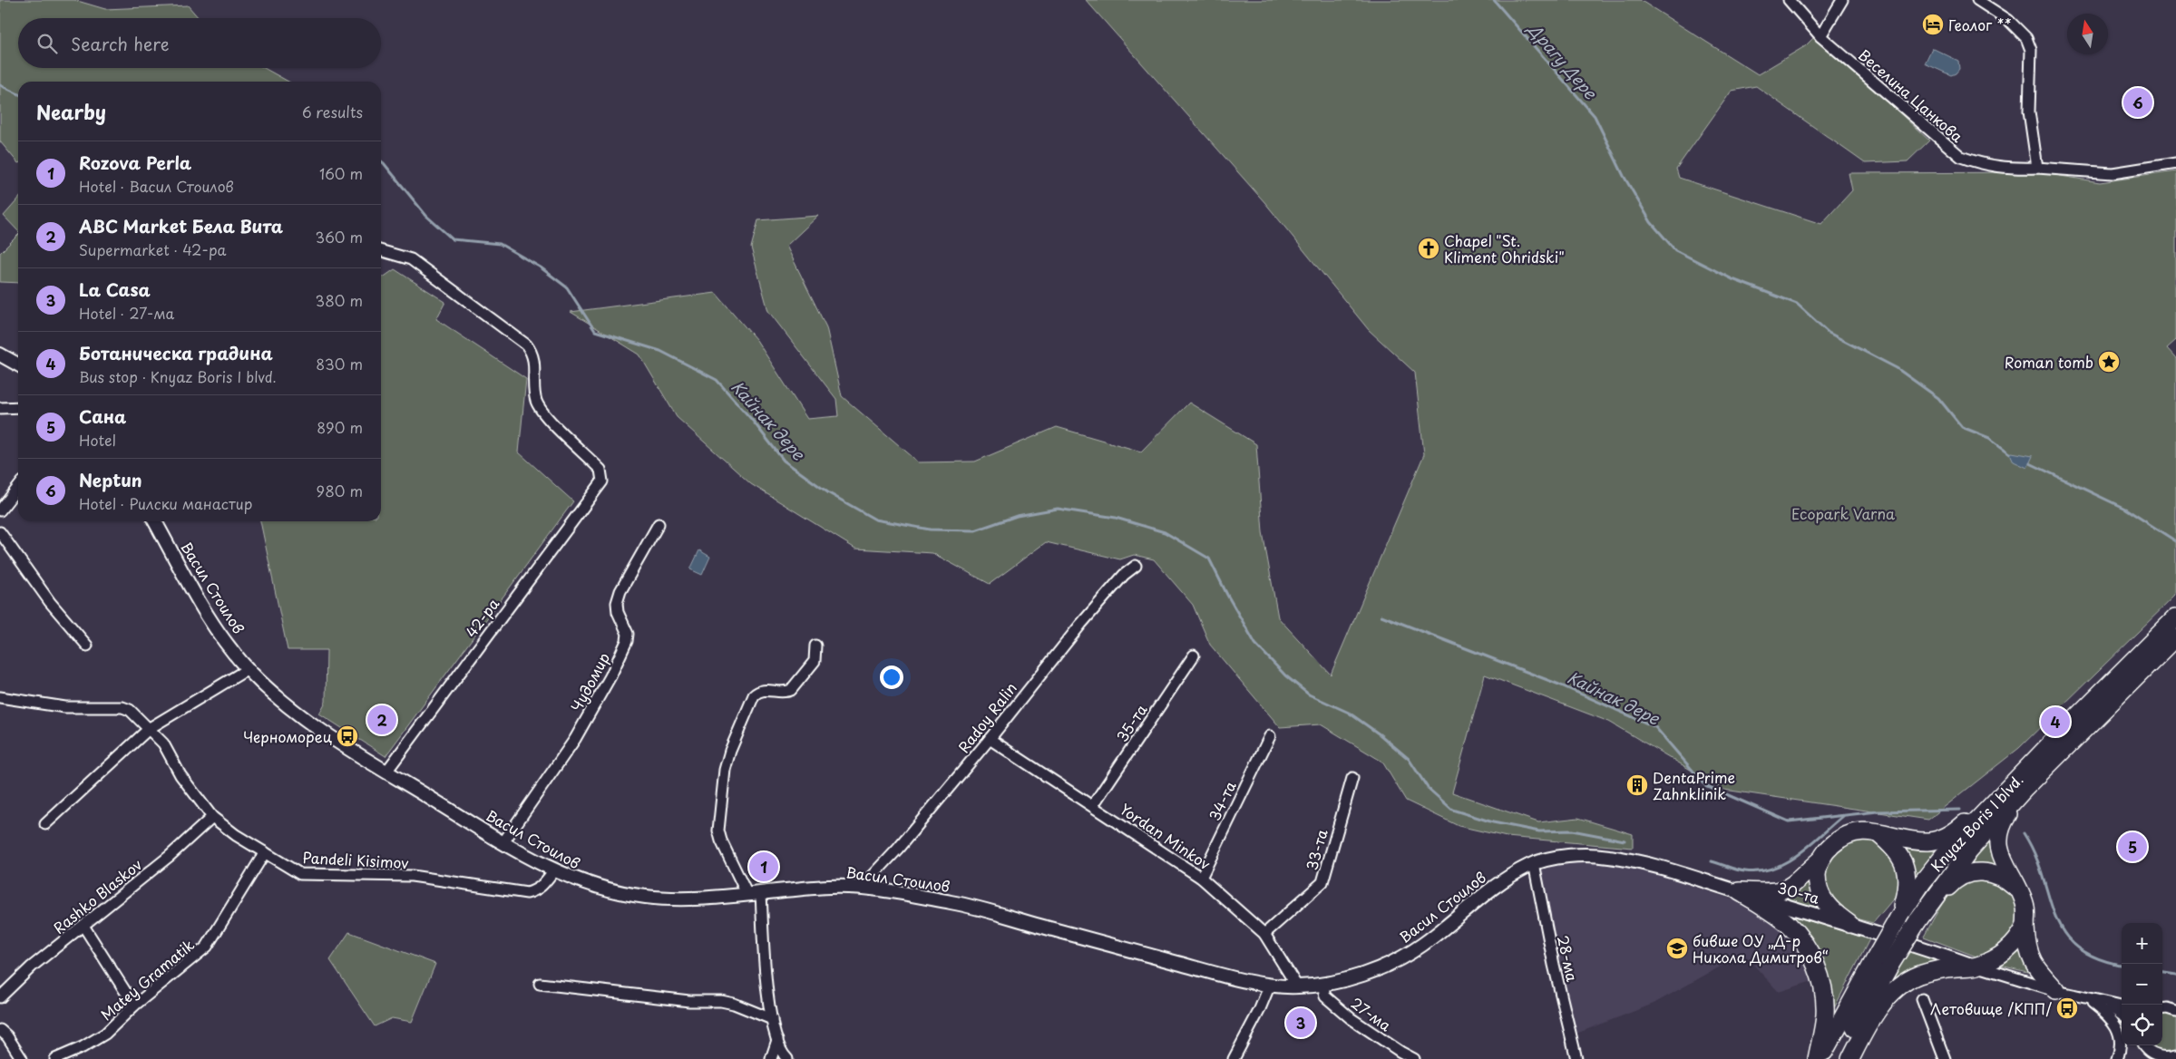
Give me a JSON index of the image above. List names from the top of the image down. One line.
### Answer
{"streets":{"highway":["Knyaz Boris I blvd."],"street":["Веселина Цанкова","Васил Стоилов","42-ра","Чудомир","Radoy Ralin","35-та","34-та","Yordan Minkov","33-та","Pandeli Kisimov","30-та","Rashko Blaskov","28-ма","Matey Gramatik","27-ма"]},"crossings":[["Васил Стоилов","42-ра"],["Васил Стоилов","Чудомир"],["Васил Стоилов","Radoy Ralin"],["Васил Стоилов","Yordan Minkov"],["Васил Стоилов","Pandeli Kisimov"],["Васил Стоилов","30-та"],["Васил Стоилов","28-ма"],["Васил Стоилов","27-ма"],["Radoy Ralin","Yordan Minkov"],["35-та","Yordan Minkov"],["34-та","Yordan Minkov"],["Yordan Minkov","33-та"],["Pandeli Kisimov","Rashko Blaskov"],["Pandeli Kisimov","Matey Gramatik"]],"water":["Драгу Дере","Кайнак дере"],"parks":["Ecopark Varna"],"places":{"hotel":["Геолог **"],"church":["Chapel \"St. Kliment Ohridski\""],"place":["Roman tomb"],"bus stop":["Черноморец","Летовище /КПП/"],"building":["DentaPrime Zahnklinik"],"school or university":["бивше ОУ „Д-р Никола Димитров“"]},"north":"top","page":{"search":"Search here","heading":["Nearby","6 results"],"pins":["6","2","4","5","1","3"],"list":[{"mark":"1","name":"Rozova Perla","note":"Hotel · Васил Стоилов","value":"160 m"},{"mark":"2","name":"ABC Market Бела Вита","note":"Supermarket · 42-ра","value":"360 m"},{"mark":"3","name":"La Casa","note":"Hotel · 27-ма","value":"380 m"},{"mark":"4","name":"Ботаническа градина","note":"Bus stop · Knyaz Boris I blvd.","value":"830 m"},{"mark":"5","name":"Сана","note":"Hotel","value":"890 m"},{"mark":"6","name":"Neptun","note":"Hotel · Рилски манастир","value":"980 m"}],"map_buttons":["+","−"]}}
